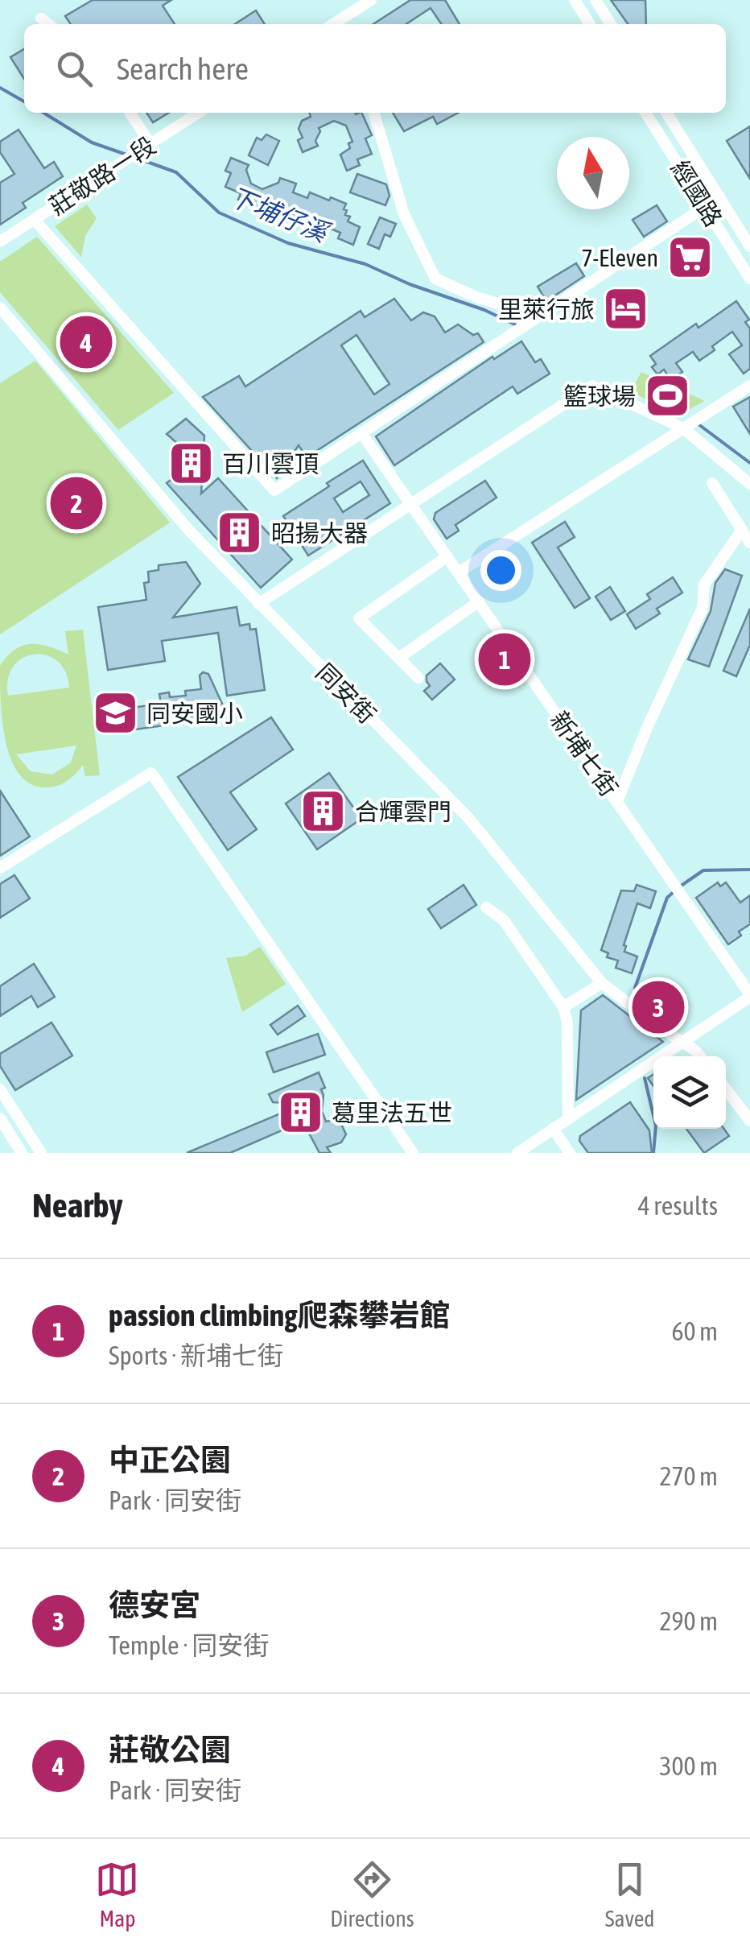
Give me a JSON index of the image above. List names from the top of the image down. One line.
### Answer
{"streets":{"street":["莊敬路一段","經國路","同安街","新埔七街"]},"water":["下埔仔溪"],"places":{"supermarket":["7-Eleven"],"hotel":["里萊行旅"],"sports":["籃球場"],"building":["百川雲頂","昭揚大器","合輝雲門","葛里法五世"],"school or university":["同安國小"]},"north":"top","page":{"search":"Search here","pins":["4","2","1","3"],"heading":["Nearby","4 results"],"list":[{"mark":"1","name":"passion climbing爬森攀岩館","note":"Sports · 新埔七街","value":"60 m"},{"mark":"2","name":"中正公園","note":"Park · 同安街","value":"270 m"},{"mark":"3","name":"德安宮","note":"Temple · 同安街","value":"290 m"},{"mark":"4","name":"莊敬公園","note":"Park · 同安街","value":"300 m"}],"nav":["Map","Directions","Saved"]}}
